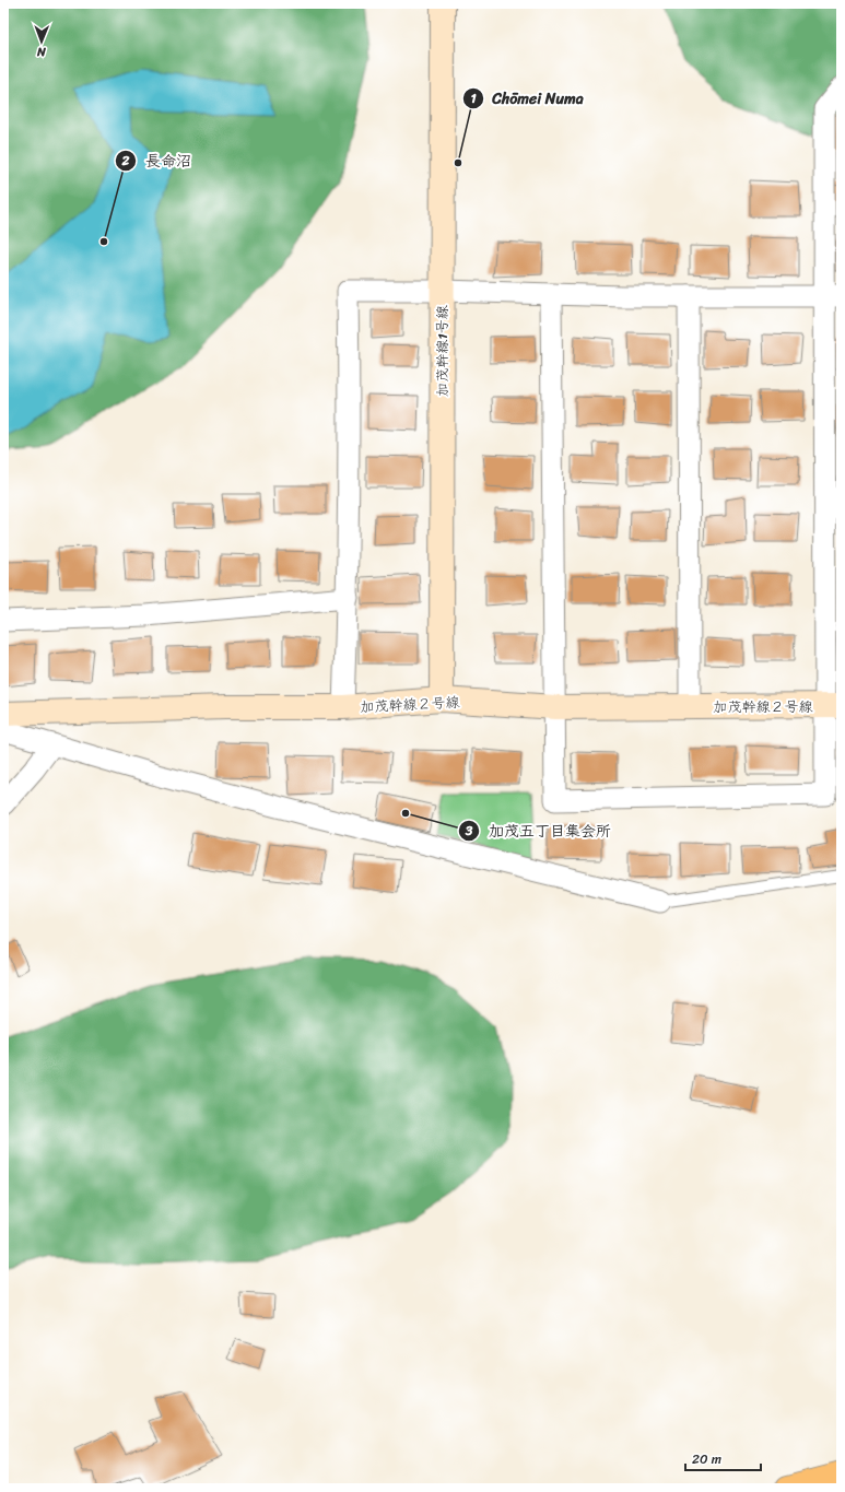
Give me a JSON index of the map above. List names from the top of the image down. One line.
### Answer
{"streets":{"street":["加茂幹線1号線","加茂幹線２号線"]},"crossings":[["加茂幹線1号線","加茂幹線２号線"]],"places":["Chōmei Numa","長命沼","加茂五丁目集会所"],"scale_bar":"20 m","north":"bottom"}
